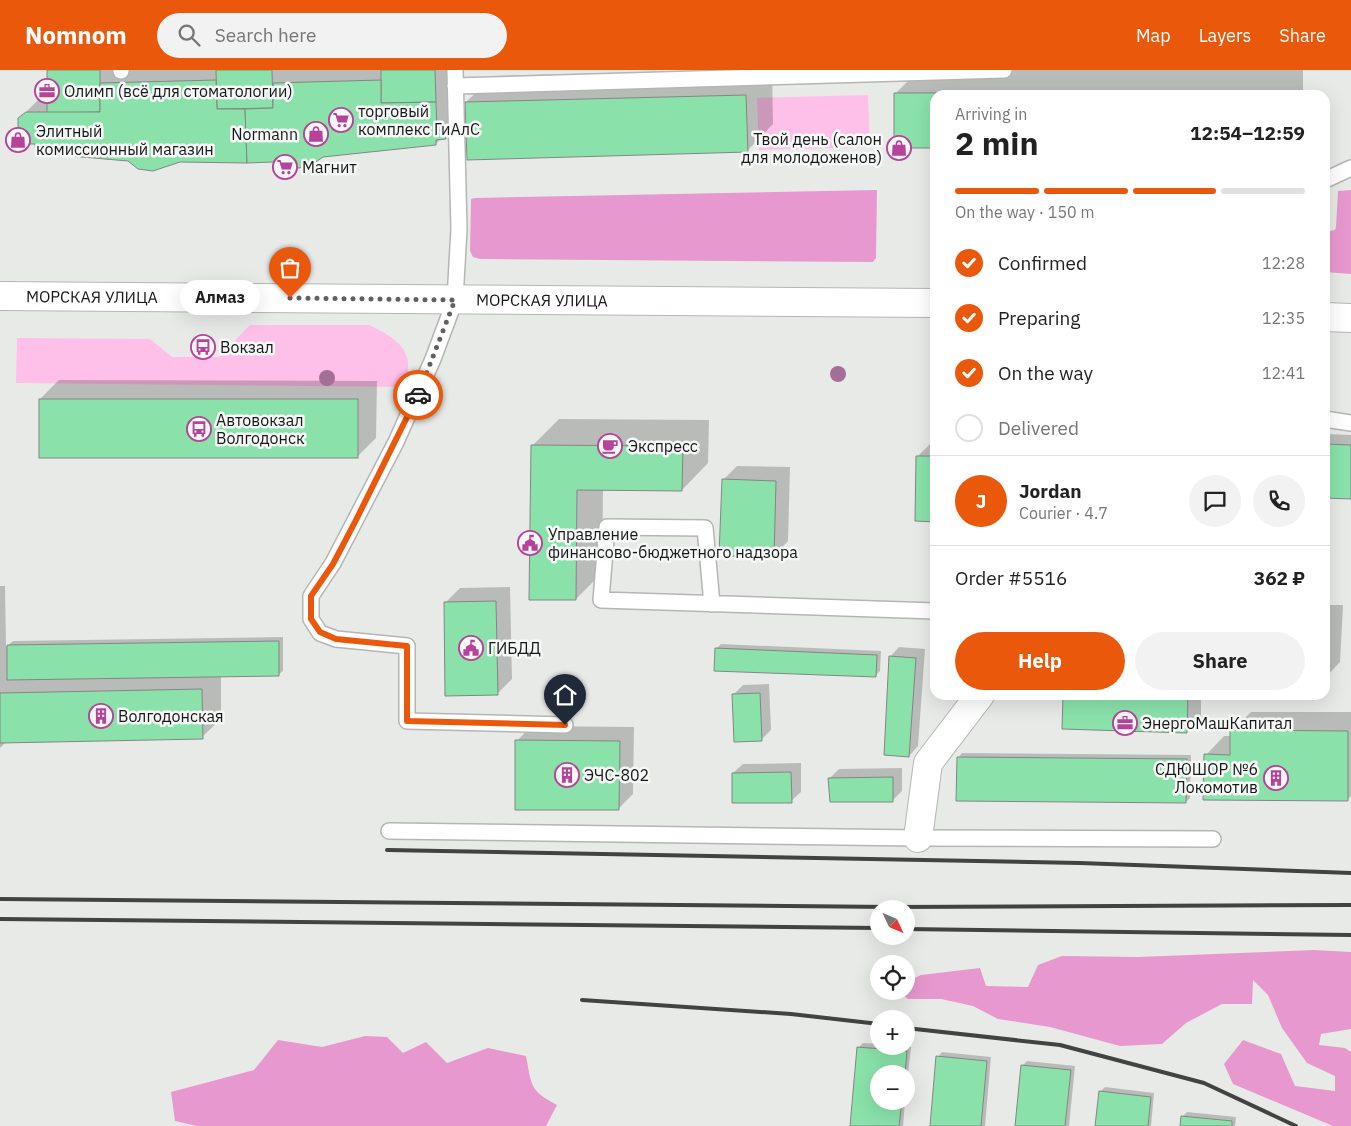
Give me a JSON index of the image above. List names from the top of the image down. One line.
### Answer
{"streets":{"main road":["МОРСКАЯ УЛИЦА"]},"places":{"office":["Олимп (всё для стоматологии)","ЭнергоМашКапитал"],"supermarket":["торговый комплекс ГиАлС","Магнит"],"shop":["Normann","Элитный комиссионный магазин","Твой день (салон для молодоженов)"],"other":["Алмаз"],"bus stop":["Вокзал","Автовокзал Волгодонск"],"cafe":["Экспресс"],"public building":["Управление финансово-бюджетного надзора","ГИБДД"],"building":["Волгодонская","ЭЧС-802","СДЮШОР №6 Локомотив"]},"north":"bottom right","page":{"header":"Nomnom","search":"Search here","nav":["Map","Layers","Share"],"heading":["2 min","Arriving in","12:54–12:59"],"panel":["Jordan","Courier · 4.7","Order #5516","362 ₽"],"bar":"On the way · 150 m","list":[["Confirmed","12:28"],["Preparing","12:35"],["On the way","12:41"],"Delivered"],"bubble":"Алмаз","round":"J","buttons":["Help","Share"],"map_buttons":["+","−"]}}
